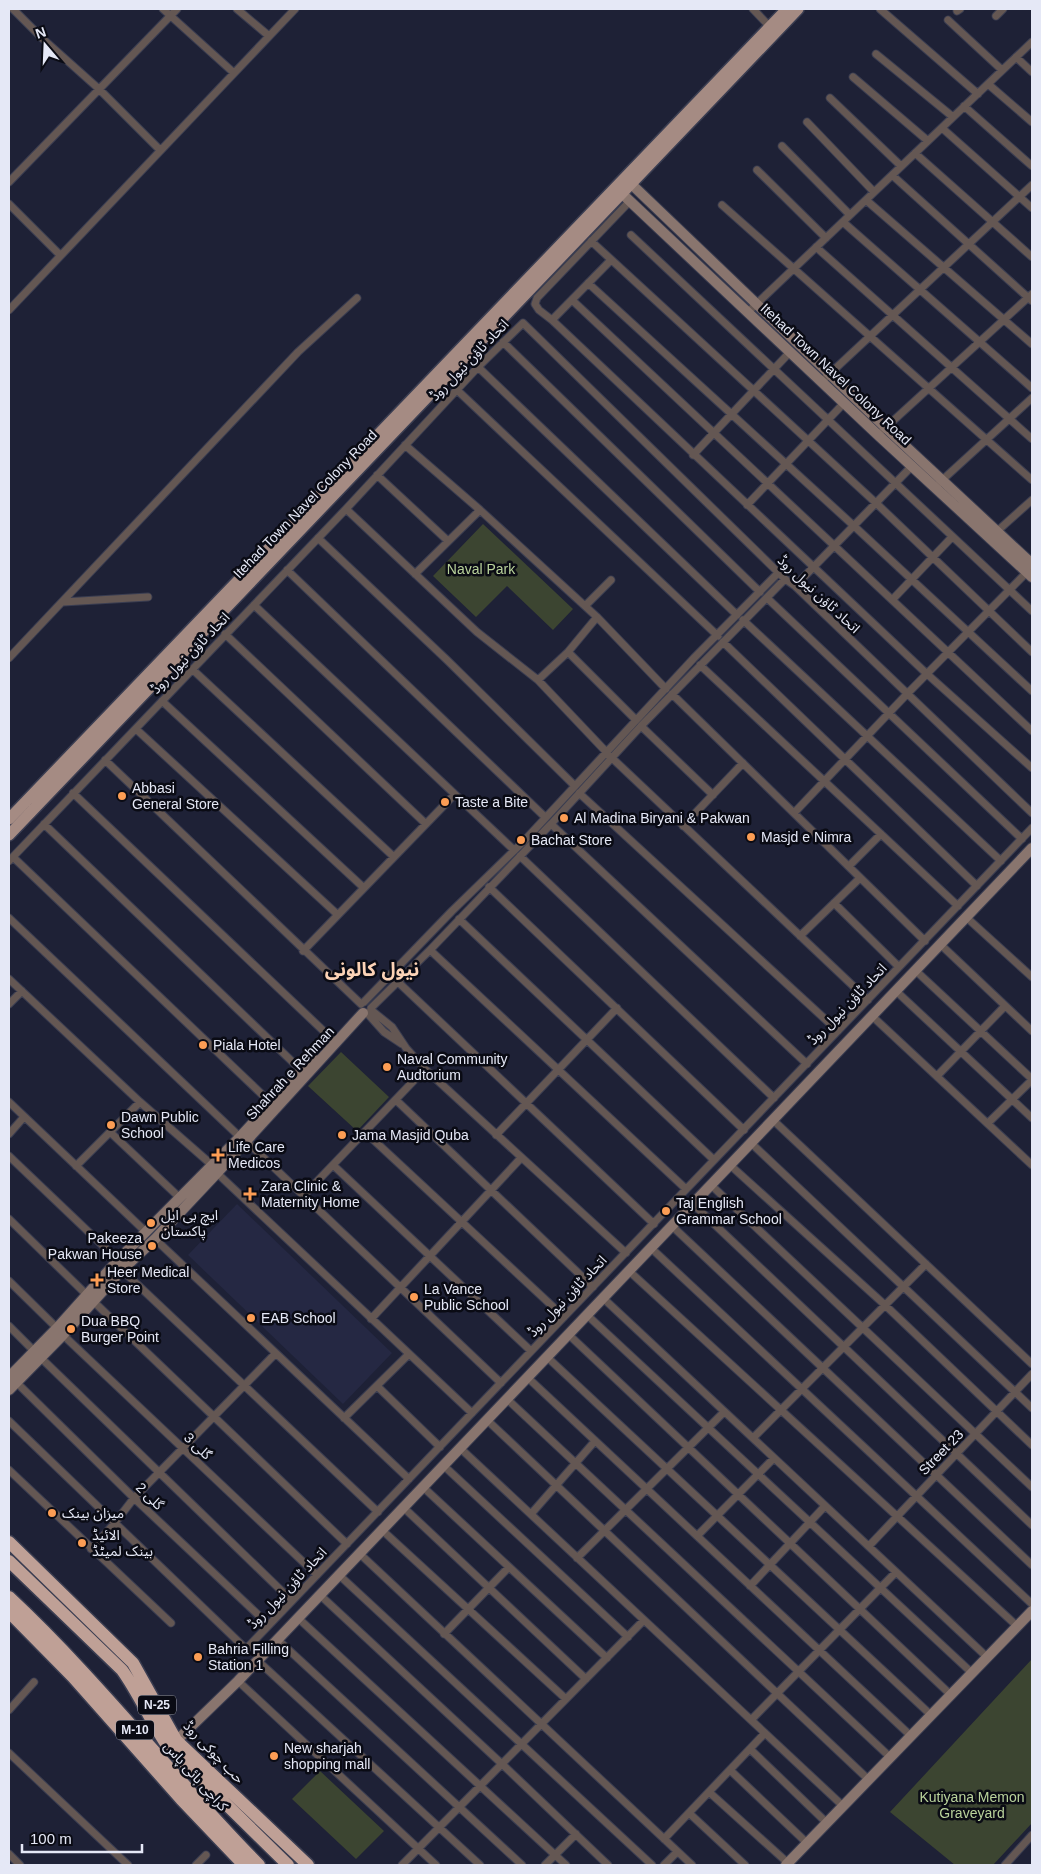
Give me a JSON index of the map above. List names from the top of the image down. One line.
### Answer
{"streets":{"highway":["M-10","حب چوکی روڈ","کراچی بائی پاس"],"main road":["Itehad Town Navel Colony Road"],"street":["اتحاد ٹاؤن نیول روڈ","Shahrah e Rehman","گلی 3","Street 23","گلی 2"]},"crossings":[["اتحاد ٹاؤن نیول روڈ","گلی 3"],["اتحاد ٹاؤن نیول روڈ","گلی 2"],["Shahrah e Rehman","گلی 3"],["Shahrah e Rehman","گلی 2"]],"districts":["نیول کالونی"],"parks":["Naval Park","Kutiyana Memon Graveyard"],"places":{"other":["Abbasi General Store","Taste a Bite","Al Madina Biryani & Pakwan","Masjd e Nimra","Bachat Store","Piala Hotel","Naval Community Audtorium","Dawn Public School","Jama Masjid Quba","Taj English Grammar School","ایچ بی ایل پاکستان","Pakeeza Pakwan House","La Vance Public School","EAB School","Dua BBQ Burger Point","میزان بینک","الائیڈ بینک لمیٹڈ","Bahria Filling Station 1","New sharjah shopping mall"],"health":["Life Care Medicos","Zara Clinic & Maternity Home","Heer Medical Store"]},"scale_bar":"100 m","north":"top"}
